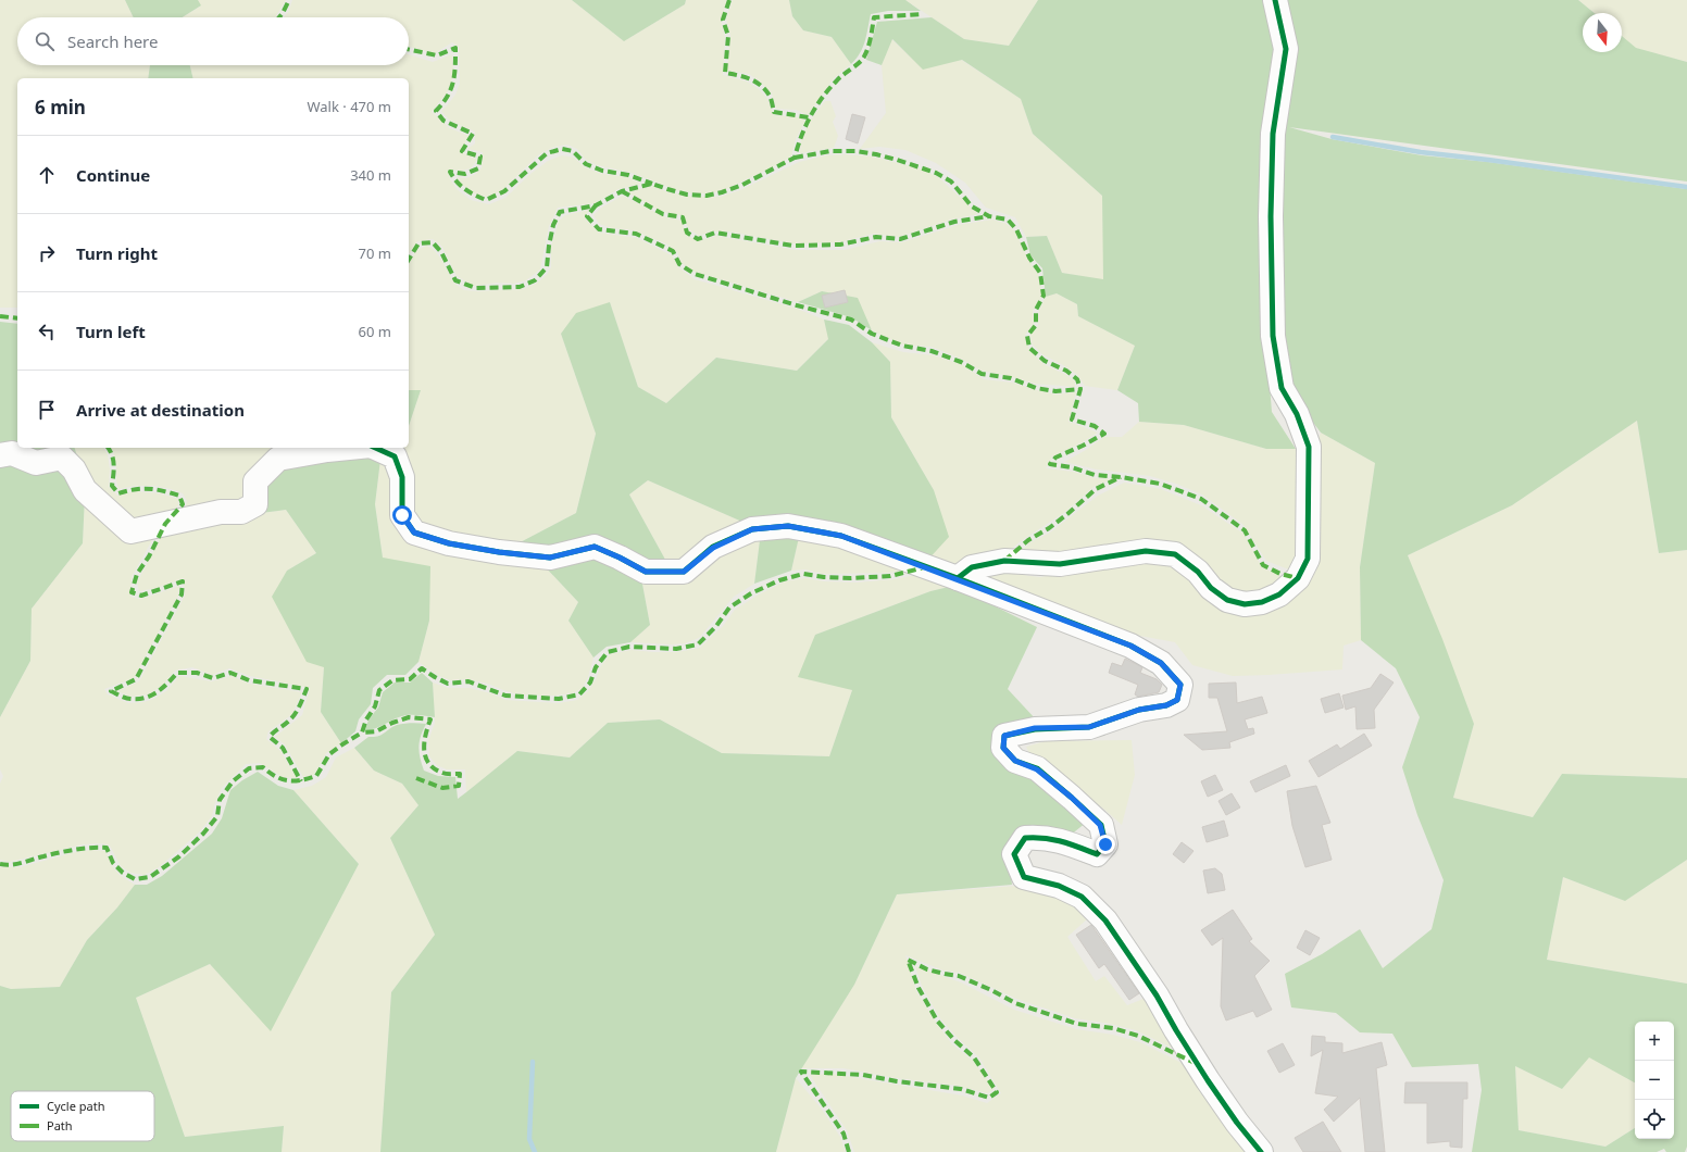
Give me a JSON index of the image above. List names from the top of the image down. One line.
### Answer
{"legend":["Cycle path","Path"],"north":"bottom","page":{"search":"Search here","heading":["6 min","Walk · 470 m"],"list":[["Continue","340 m"],["Turn right","70 m"],["Turn left","60 m"],"Arrive at destination"],"map_buttons":["+","−"]}}
